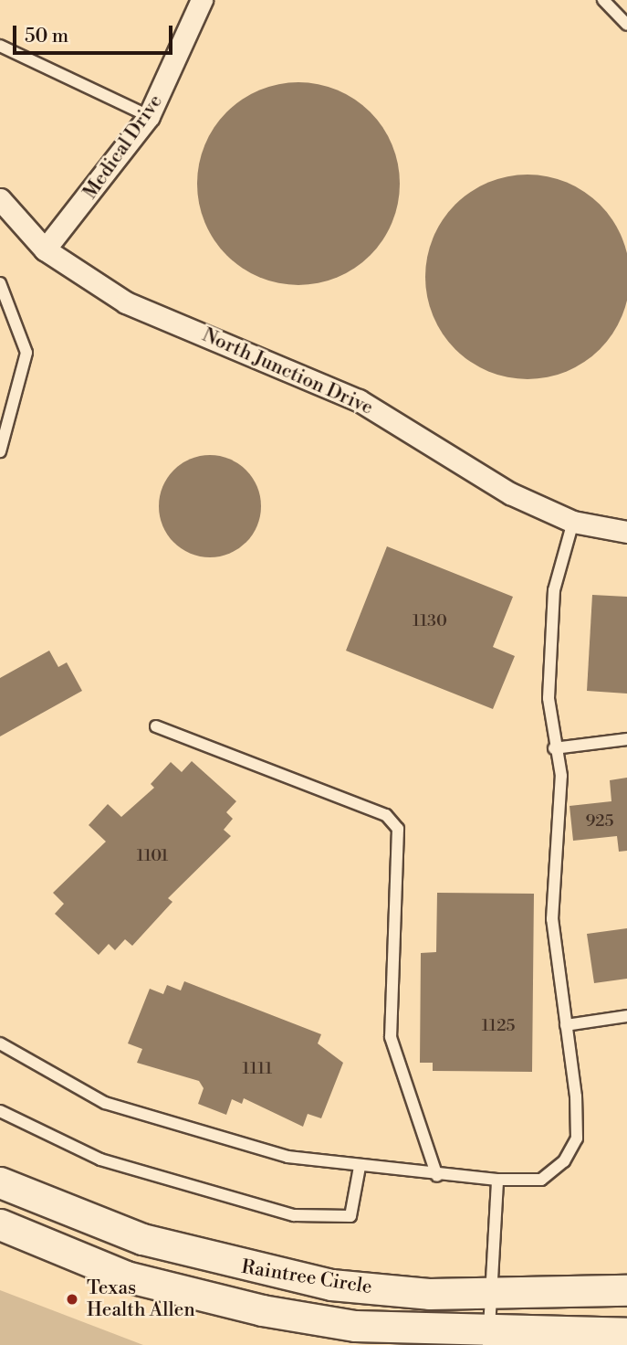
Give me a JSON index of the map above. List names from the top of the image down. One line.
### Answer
{"streets":{"street":["Medical Drive","North Junction Drive","Raintree Circle"]},"crossings":[["Medical Drive","North Junction Drive"]],"places":["Texas Health Allen"],"house_numbers":["1130","925","1101","1125","1111"],"scale_bar":"50 m"}
